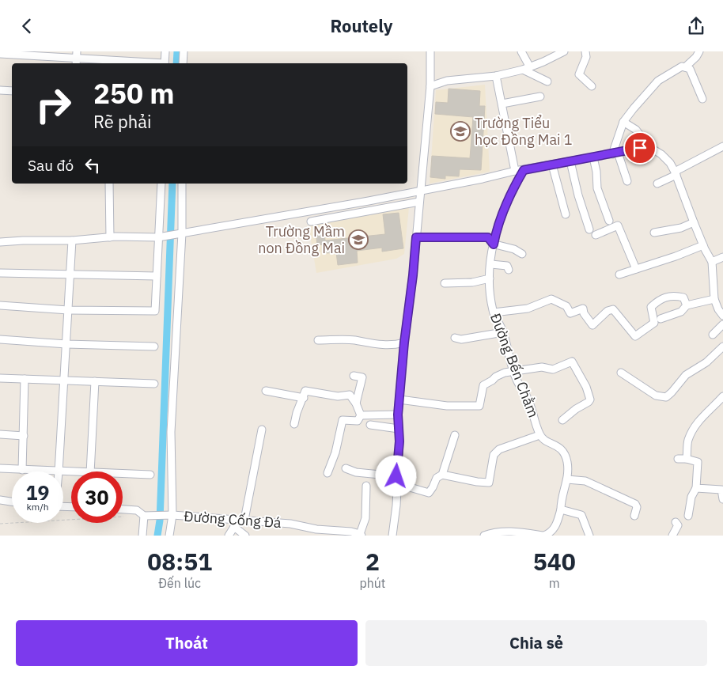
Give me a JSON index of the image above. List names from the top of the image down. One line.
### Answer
{"streets":{"street":["Đường Bến Chằm","Đường Cống Đá"]},"places":{"school or university":["Trường Tiểu học Đồng Mai 1","Trường Mầm non Đồng Mai"]},"page":{"header":"Routely","turn":["250 m","Rẽ phải"],"then":"Sau đó","speed":"19 km/h","limit":"30","eta":["08:51","Đến lúc","2","phút","540","m"],"buttons":["Thoát","Chia sẻ"]}}
